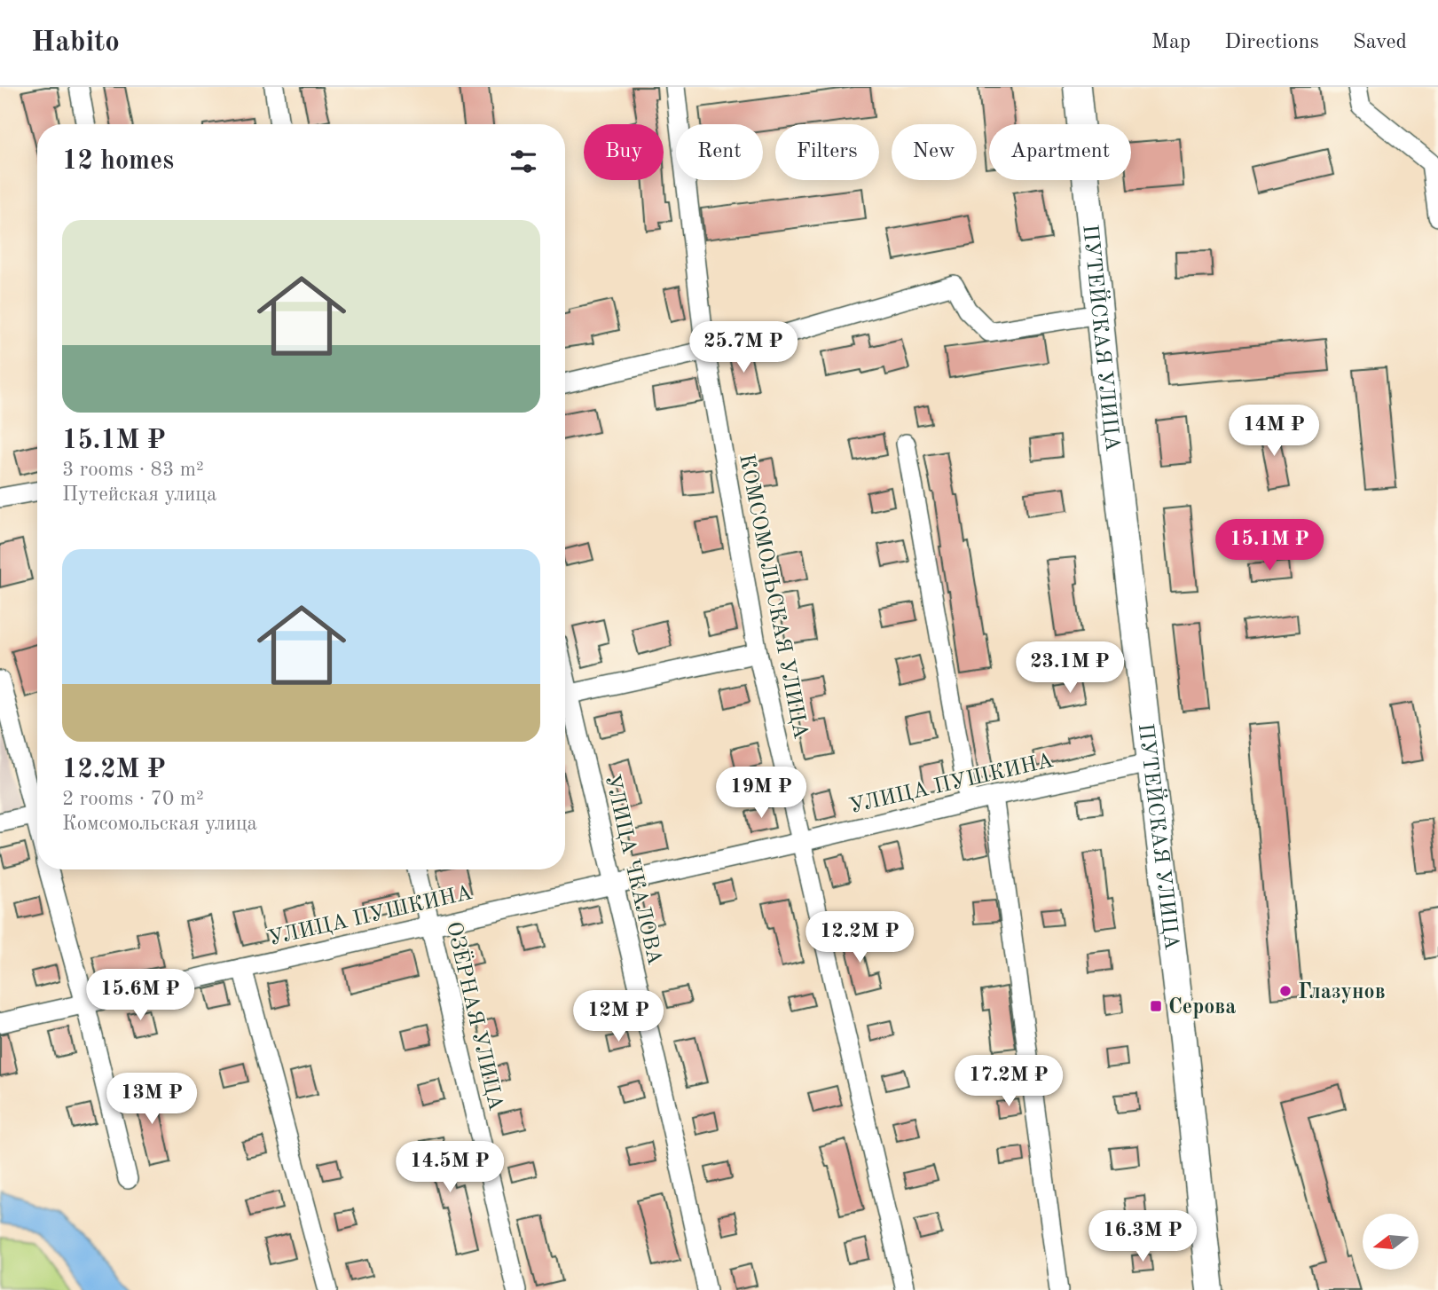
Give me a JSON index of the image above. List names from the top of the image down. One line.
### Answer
{"streets":{"main road":["ПУТЕЙСКАЯ УЛИЦА"],"street":["КОМСОМОЛЬСКАЯ УЛИЦА","УЛИЦА ПУШКИНА","УЛИЦА ЧКАЛОВА","ОЗЁРНАЯ УЛИЦА"]},"crossings":[["ПУТЕЙСКАЯ УЛИЦА","УЛИЦА ПУШКИНА"],["КОМСОМОЛЬСКАЯ УЛИЦА","УЛИЦА ПУШКИНА"],["УЛИЦА ПУШКИНА","УЛИЦА ЧКАЛОВА"],["УЛИЦА ПУШКИНА","ОЗЁРНАЯ УЛИЦА"]],"places":{"other":["Глазунов"],"transit":["Серова"]},"north":"left","page":{"header":"Habito","nav":["Map","Directions","Saved"],"chip":["Buy","Rent","Filters","New","Apartment"],"heading":"12 homes","list":[{"name":"15.1M ₽","note":"3 rooms · 83 m² · Путейская улица"},{"name":"12.2M ₽","note":"2 rooms · 70 m² · Комсомольская улица"}],"price":["25.7M ₽","14M ₽","15.1M ₽","23.1M ₽","19M ₽","12.2M ₽","15.6M ₽","12M ₽","17.2M ₽","13M ₽","14.5M ₽","16.3M ₽"]}}
